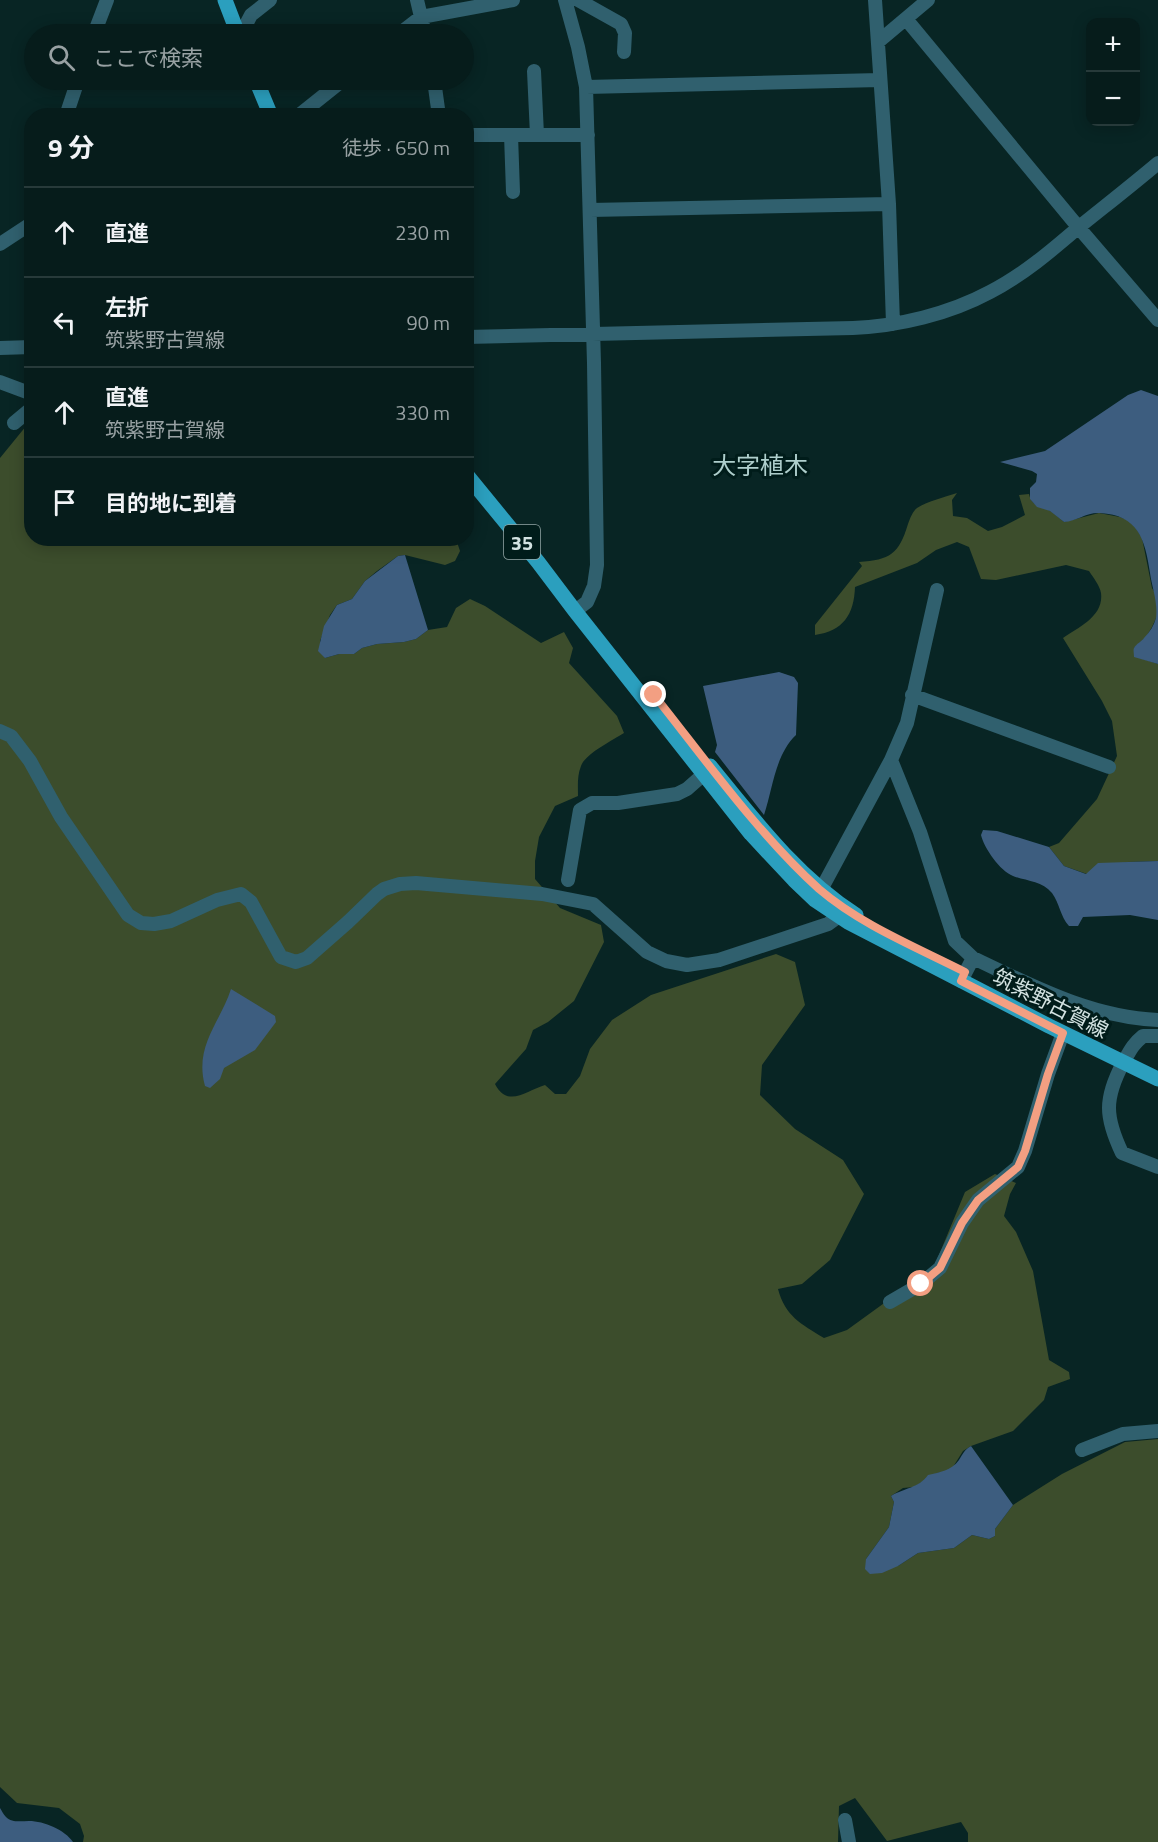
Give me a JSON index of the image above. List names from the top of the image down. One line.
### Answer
{"streets":{"main road":["35","筑紫野古賀線"]},"districts":["大字植木"],"page":{"map_buttons":["+","−"],"search":"ここで検索","heading":["9 分","徒歩 · 650 m"],"list":[["直進","230 m"],["左折","筑紫野古賀線","90 m"],["直進","筑紫野古賀線","330 m"],"目的地に到着"]}}
